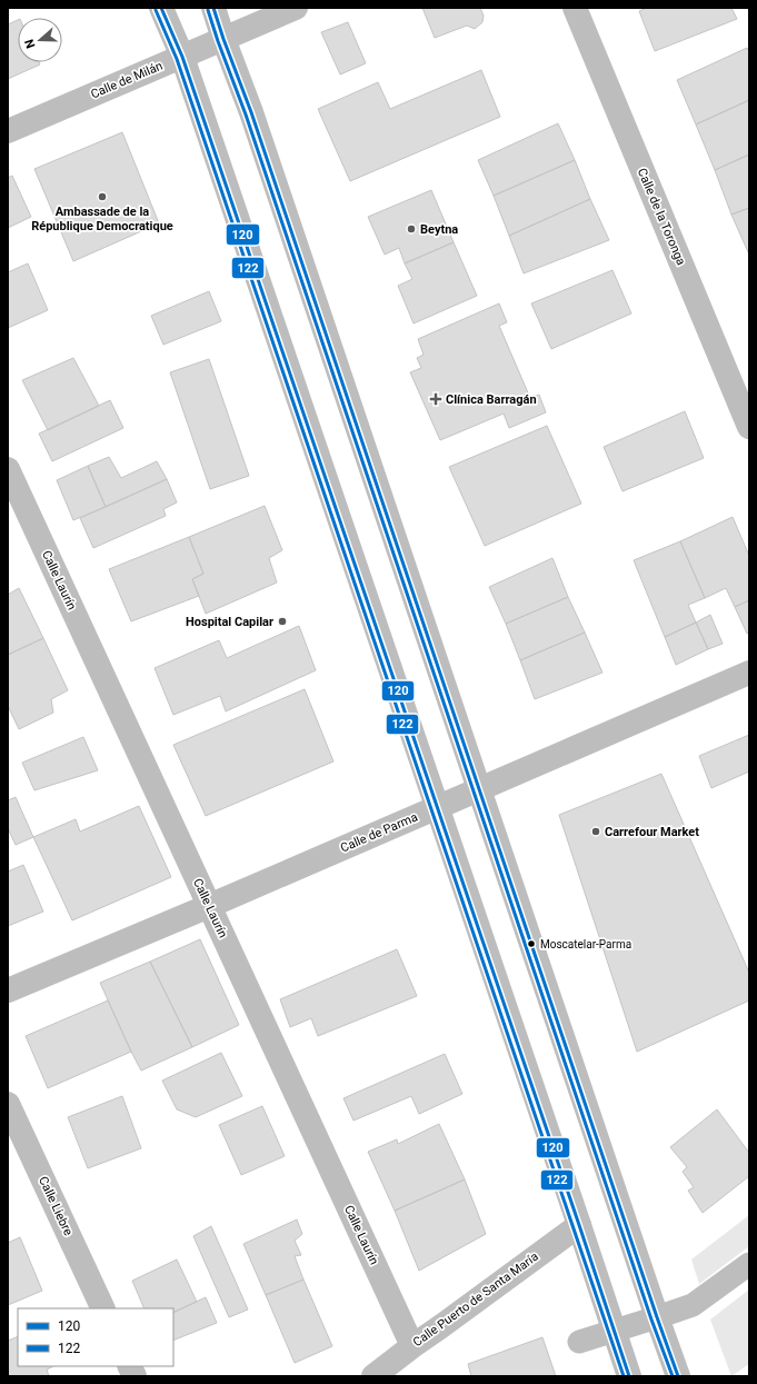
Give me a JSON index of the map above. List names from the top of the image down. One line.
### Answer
{"streets":{"street":["Calle de Milán","Calle de la Toronga","Calle Laurín","Calle de Parma","Calle Liebre","Calle Puerto de Santa María"]},"crossings":[["Calle Laurín","Calle de Parma"],["Calle Laurín","Calle Puerto de Santa María"]],"places":{"other":["Ambassade de la République Democratique","Beytna","Hospital Capilar","Carrefour Market","Moscatelar-Parma"],"health":["Clínica Barragán"]},"lines":["transit line 120","transit line 122"],"legend":["120","122"],"north":"left"}
